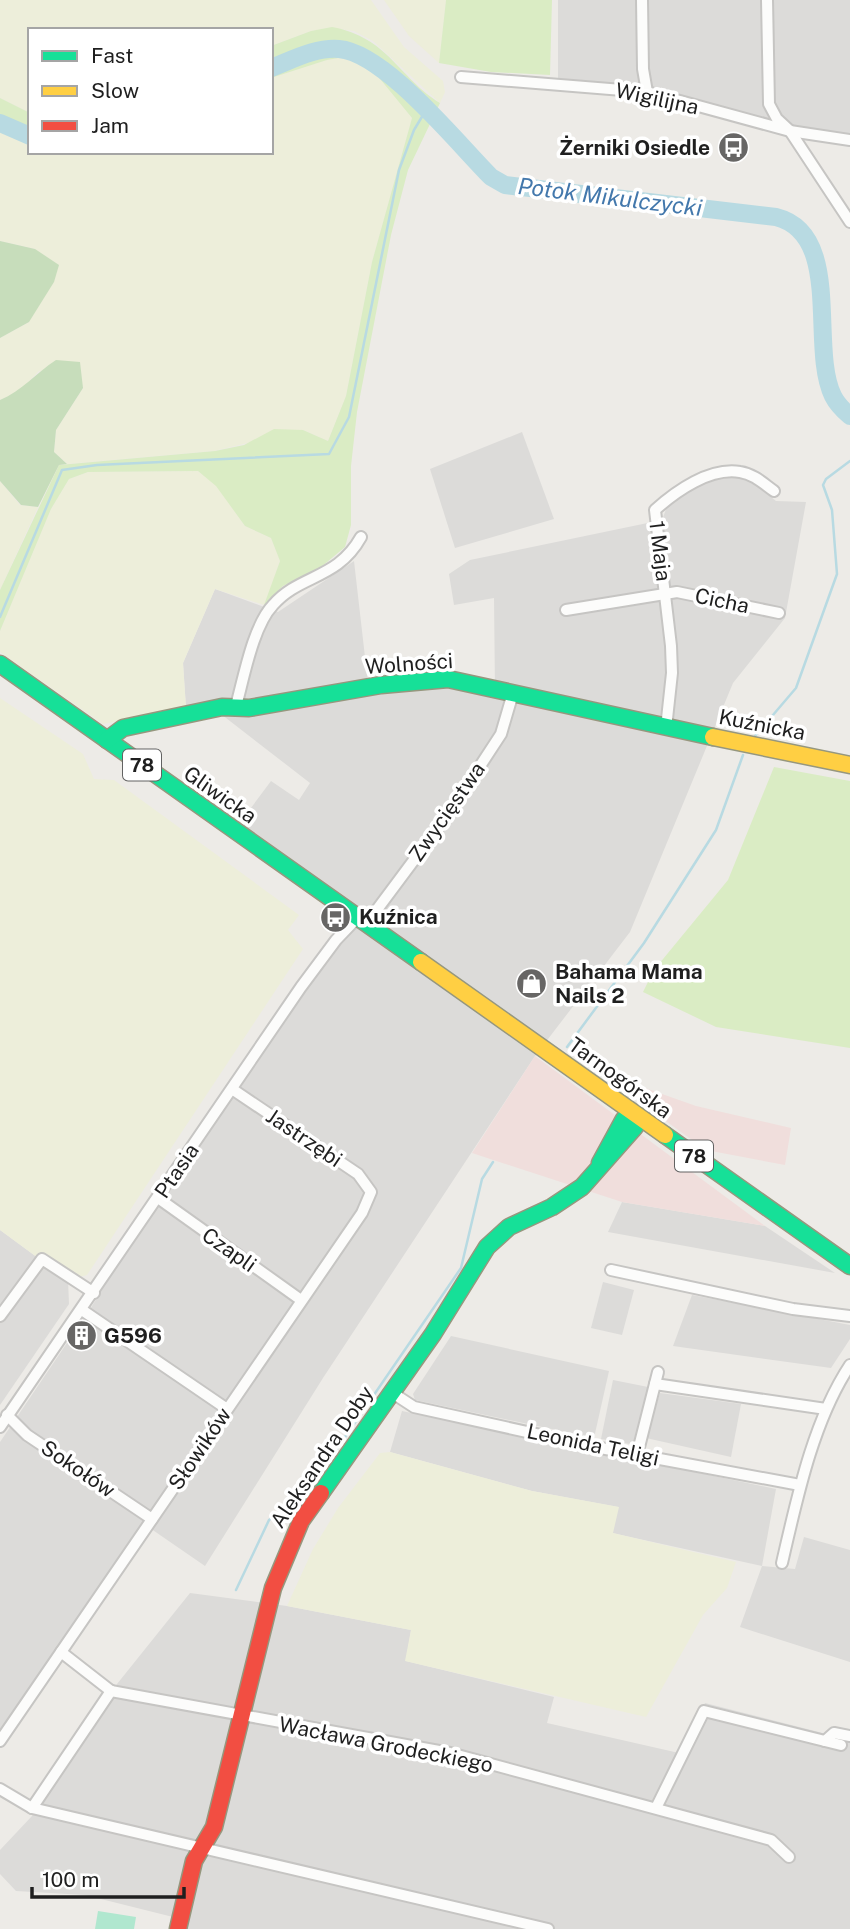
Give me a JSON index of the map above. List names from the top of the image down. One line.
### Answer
{"streets":{"street":["Wigilijna","1 Maja","Cicha","Wolności","Kuźnicka","78","Gliwicka","Zwycięstwa","Tarnogórska","Jastrzębi","Ptasia","Czapli","Leonida Teligi","Słowików","Aleksandra Doby","Sokołów","Wacława Grodeckiego"]},"crossings":[["1 Maja","Cicha"],["1 Maja","Wolności"],["1 Maja","Kuźnicka"],["Wolności","Kuźnicka"],["Wolności","Gliwicka"],["Wolności","Zwycięstwa"],["Gliwicka","Zwycięstwa"],["Gliwicka","Tarnogórska"],["Gliwicka","Ptasia"],["Zwycięstwa","Tarnogórska"],["Zwycięstwa","Ptasia"],["Tarnogórska","Ptasia"],["Tarnogórska","Aleksandra Doby"],["Jastrzębi","Ptasia"],["Jastrzębi","Słowików"],["Ptasia","Czapli"],["Ptasia","Sokołów"],["Czapli","Słowików"],["Leonida Teligi","Aleksandra Doby"],["Słowików","Sokołów"],["Aleksandra Doby","Wacława Grodeckiego"]],"water":["Potok Mikulczycki"],"places":{"bus stop":["Żerniki Osiedle","Kuźnica"],"shop":["Bahama Mama Nails 2"],"building":["G596"]},"legend":["Fast","Slow","Jam"],"scale_bar":"100 m"}
